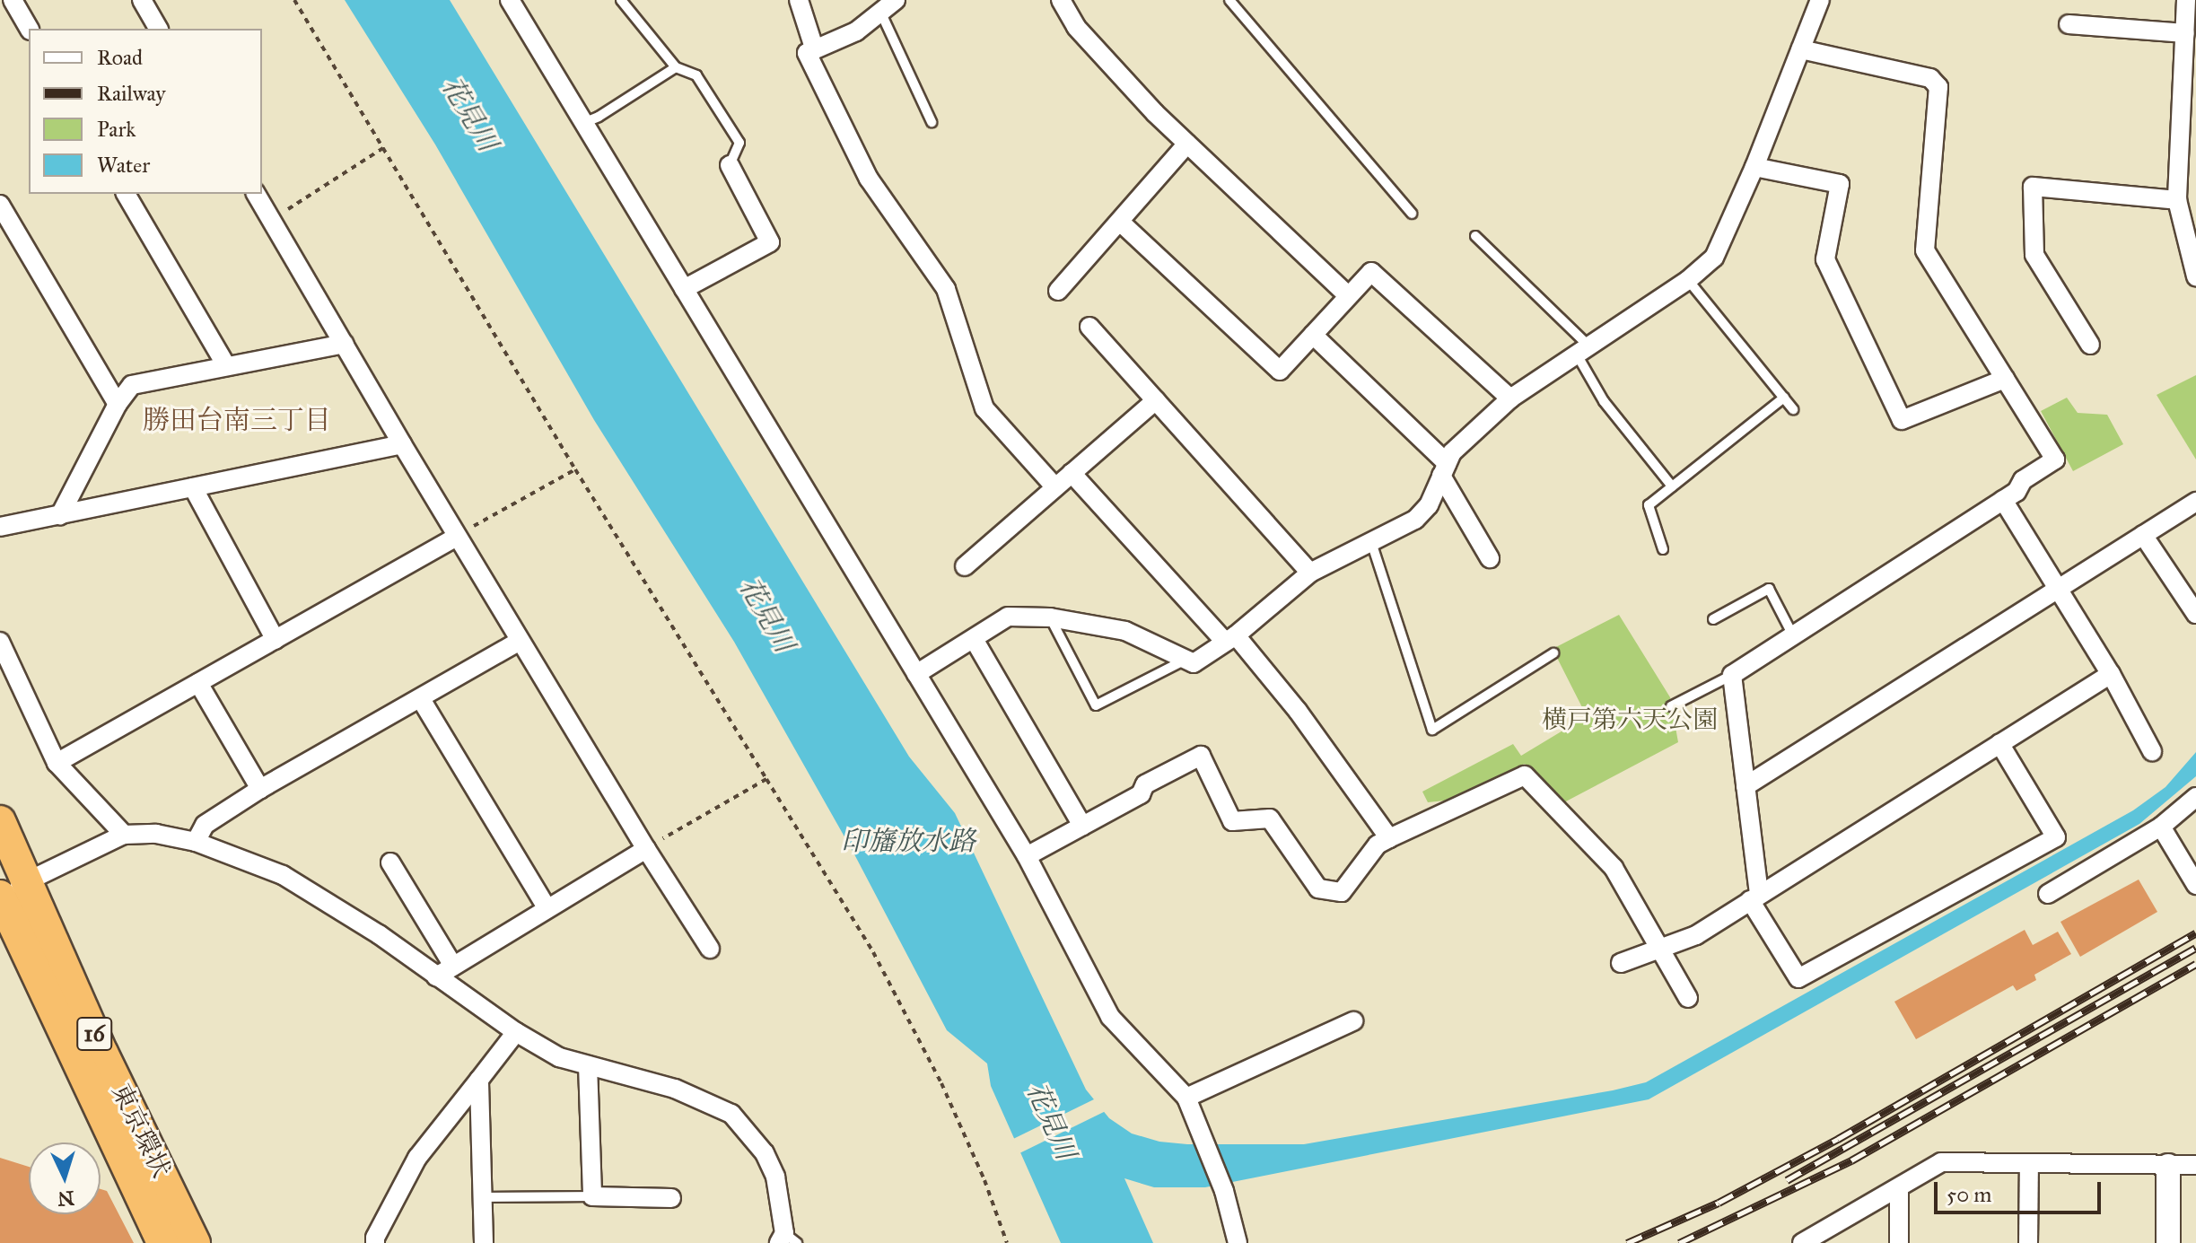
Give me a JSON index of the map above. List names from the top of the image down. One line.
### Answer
{"streets":{"highway":["16","東京環状"]},"districts":["勝田台南三丁目"],"water":["花見川","印旛放水路"],"parks":["横戸第六天公園"],"legend":["Road","Railway","Park","Water"],"scale_bar":"50 m","north":"bottom"}
